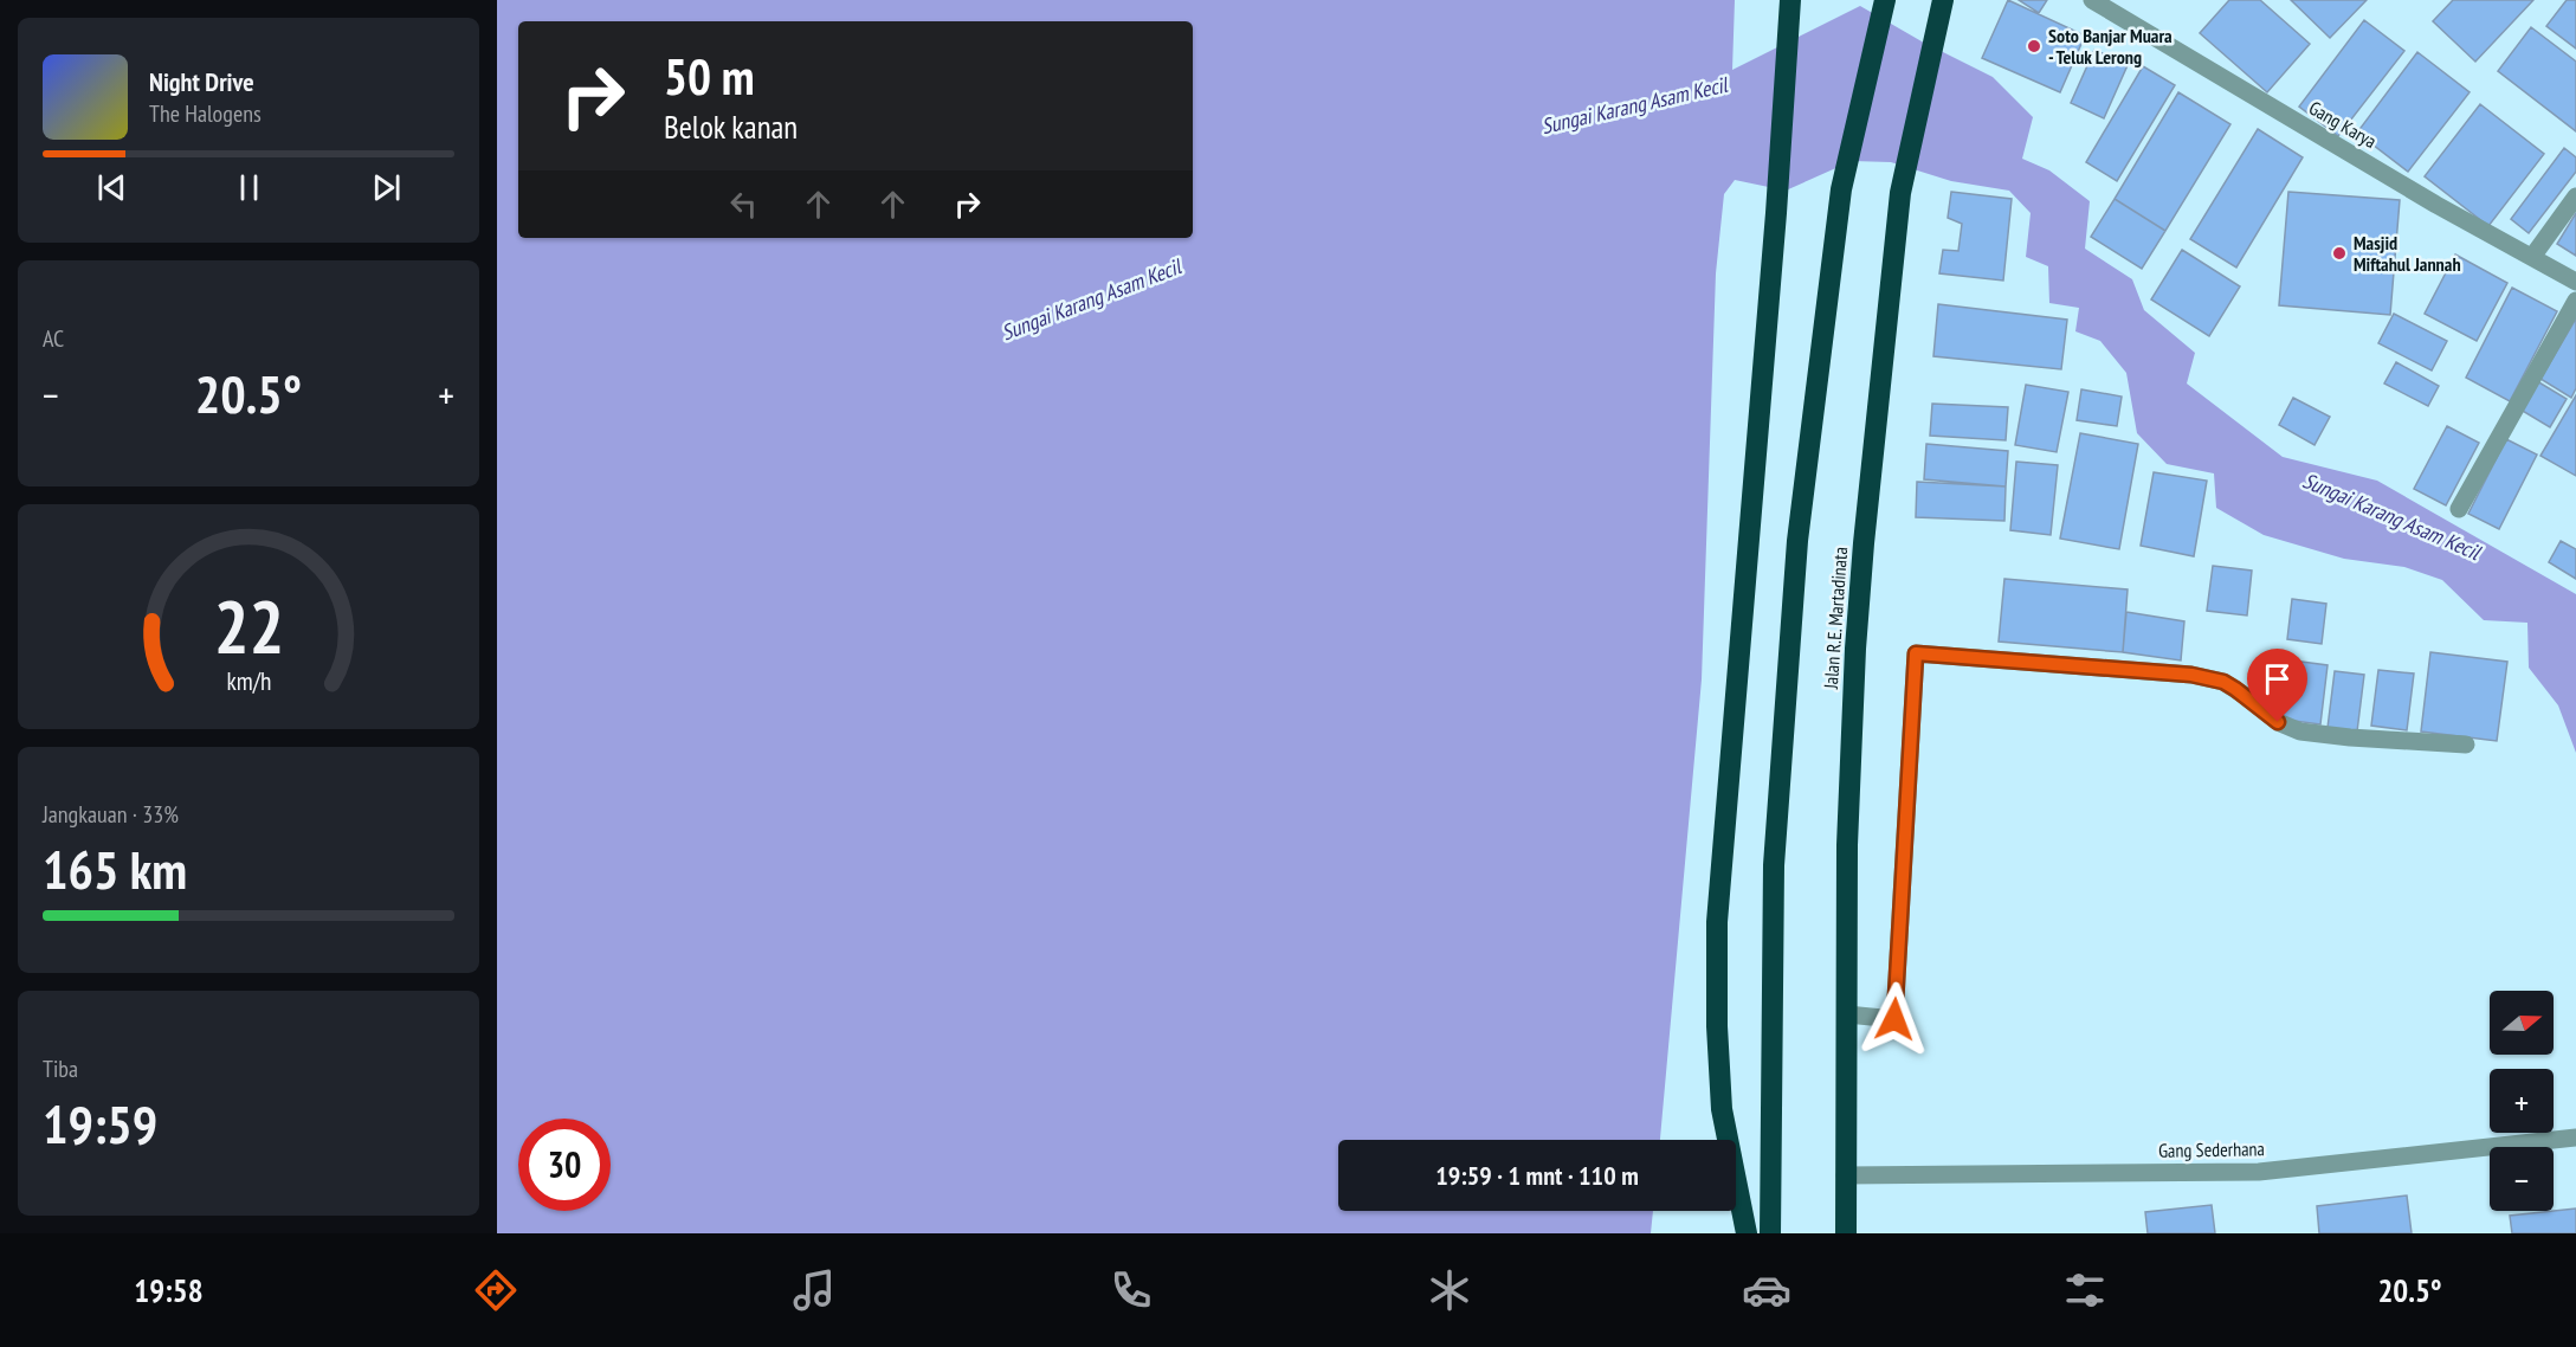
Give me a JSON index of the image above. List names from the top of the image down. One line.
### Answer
{"streets":{"highway":["Jalan R.E. Martadinata"],"street":["Gang Karya","Gang Sederhana"]},"crossings":[["Jalan R.E. Martadinata","Gang Sederhana"]],"water":["Sungai Karang Asam Kecil"],"places":["Soto Banjar Muara - Teluk Lerong","Masjid Miftahul Jannah"],"north":"right","page":{"turn":["50 m","Belok kanan"],"song":["Night Drive","The Halogens"],"tile":["AC",["Jangkauan · 33%","165 km"],["Tiba","19:59"]],"heat":["−","20.5°","+"],"map_buttons":["+","−"],"limit":"30","trip":"19:59 · 1 mnt · 110 m","tabs":["19:58","20.5°"],"gauge":["22","km/h"]}}
